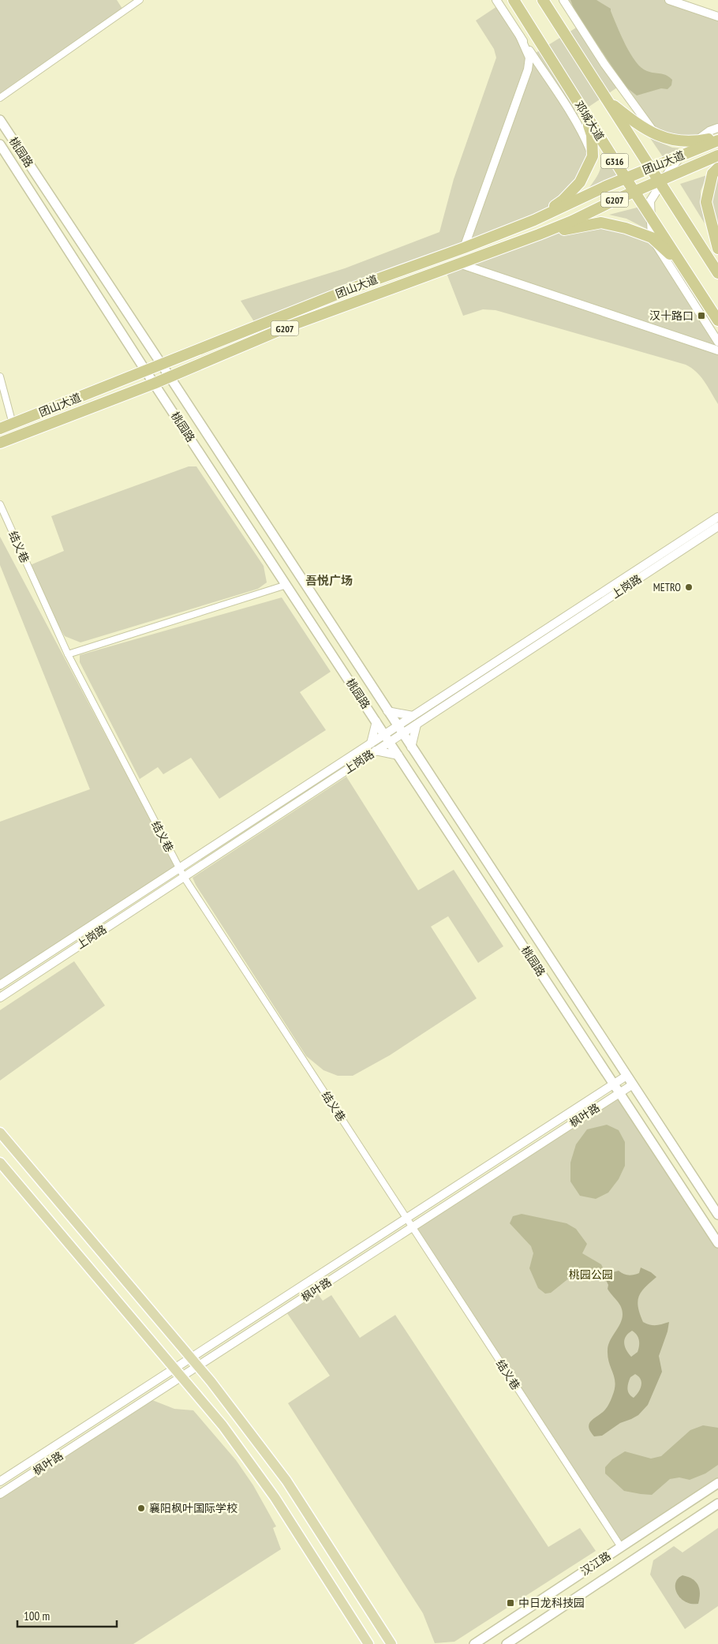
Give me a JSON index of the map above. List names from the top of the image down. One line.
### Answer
{"streets":{"highway":["邓城大道","G316","团山大道","G207"],"main road":["桃园路","汉江路"],"street":["结义巷","上岗路","枫叶路"]},"crossings":[["邓城大道","团山大道"],["桃园路","团山大道"],["桃园路","上岗路"],["桃园路","枫叶路"],["G316","团山大道"],["G316","G207"],["团山大道","G207"],["结义巷","上岗路"],["结义巷","枫叶路"],["结义巷","汉江路"]],"districts":["吾悦广场"],"parks":["桃园公园"],"places":{"transit":["汉十路口","中日龙科技园"],"other":["METRO","襄阳枫叶国际学校"]},"scale_bar":"100 m"}
